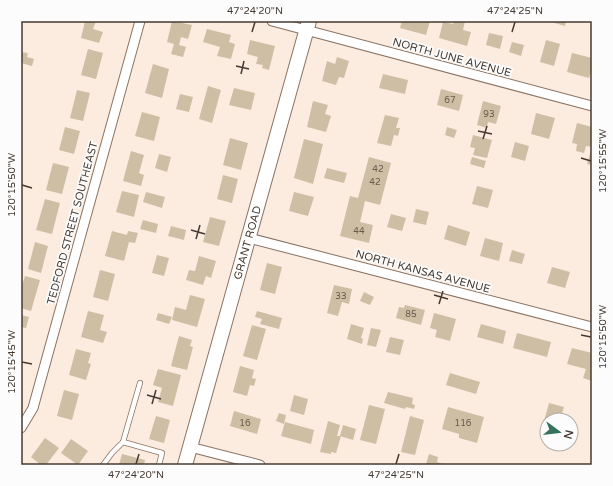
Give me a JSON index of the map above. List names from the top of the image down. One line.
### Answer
{"streets":{"main road":["GRANT ROAD"],"street":["NORTH JUNE AVENUE","TEDFORD STREET SOUTHEAST","NORTH KANSAS AVENUE"]},"crossings":[["NORTH JUNE AVENUE","GRANT ROAD"],["GRANT ROAD","NORTH KANSAS AVENUE"]],"house_numbers":["67","93","42","42","44","33","85","16","116"],"north":"right","coordinates":["47°24'20\"N","47°24'25\"N","120°15'55\"W","120°15'50\"W","120°15'45\"W"]}
